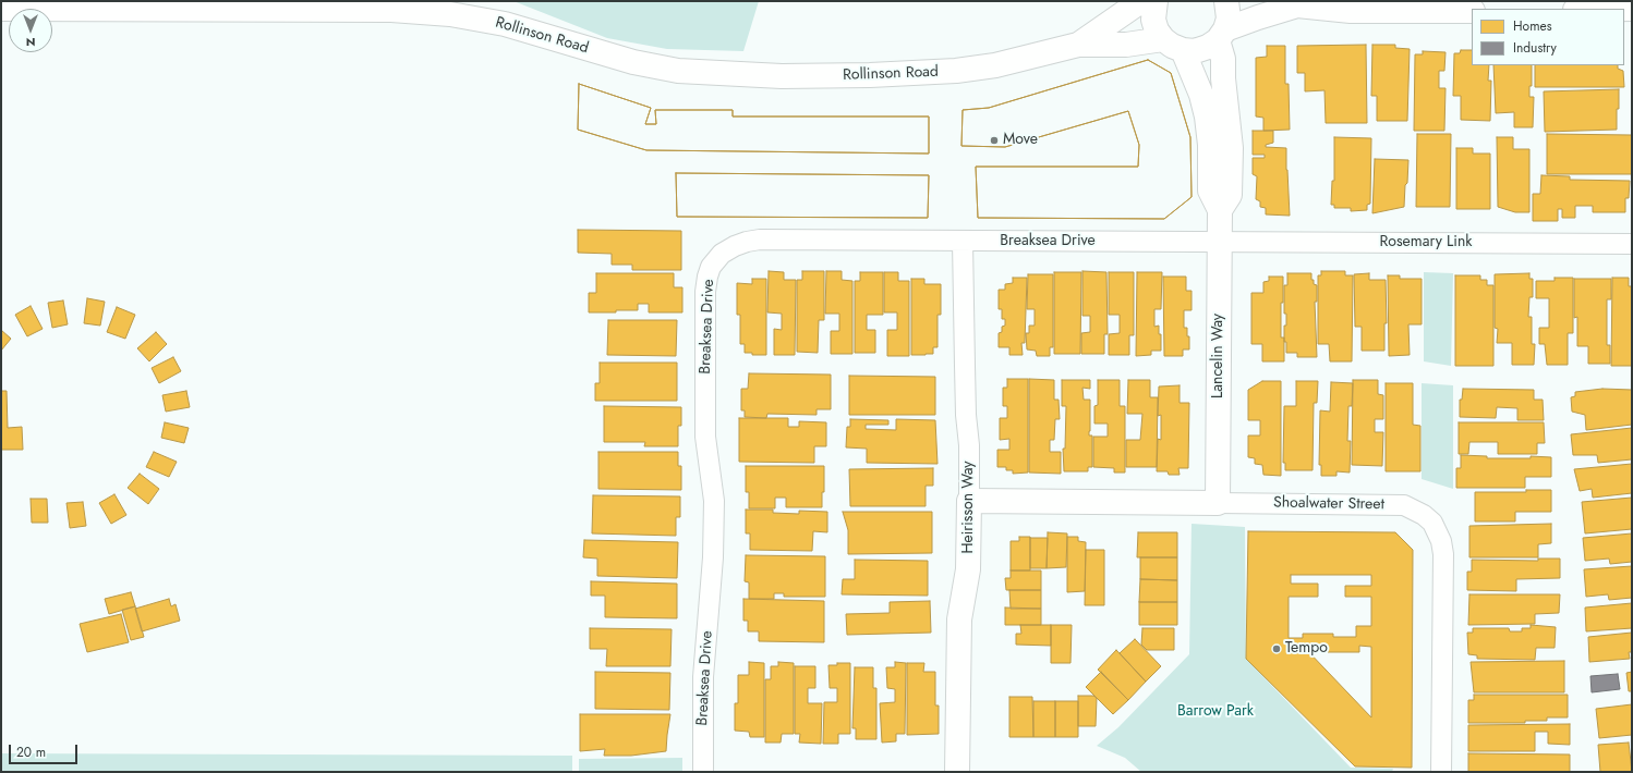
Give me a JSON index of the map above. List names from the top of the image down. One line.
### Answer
{"streets":{"street":["Rollinson Road","Breaksea Drive","Rosemary Link","Lancelin Way","Shoalwater Street","Heirisson Way"]},"crossings":[["Rollinson Road","Lancelin Way"],["Breaksea Drive","Rosemary Link"],["Breaksea Drive","Lancelin Way"],["Breaksea Drive","Heirisson Way"],["Rosemary Link","Lancelin Way"],["Lancelin Way","Shoalwater Street"],["Shoalwater Street","Heirisson Way"]],"parks":["Barrow Park"],"places":["Move","Tempo"],"legend":["Homes","Industry"],"scale_bar":"20 m","north":"bottom"}
